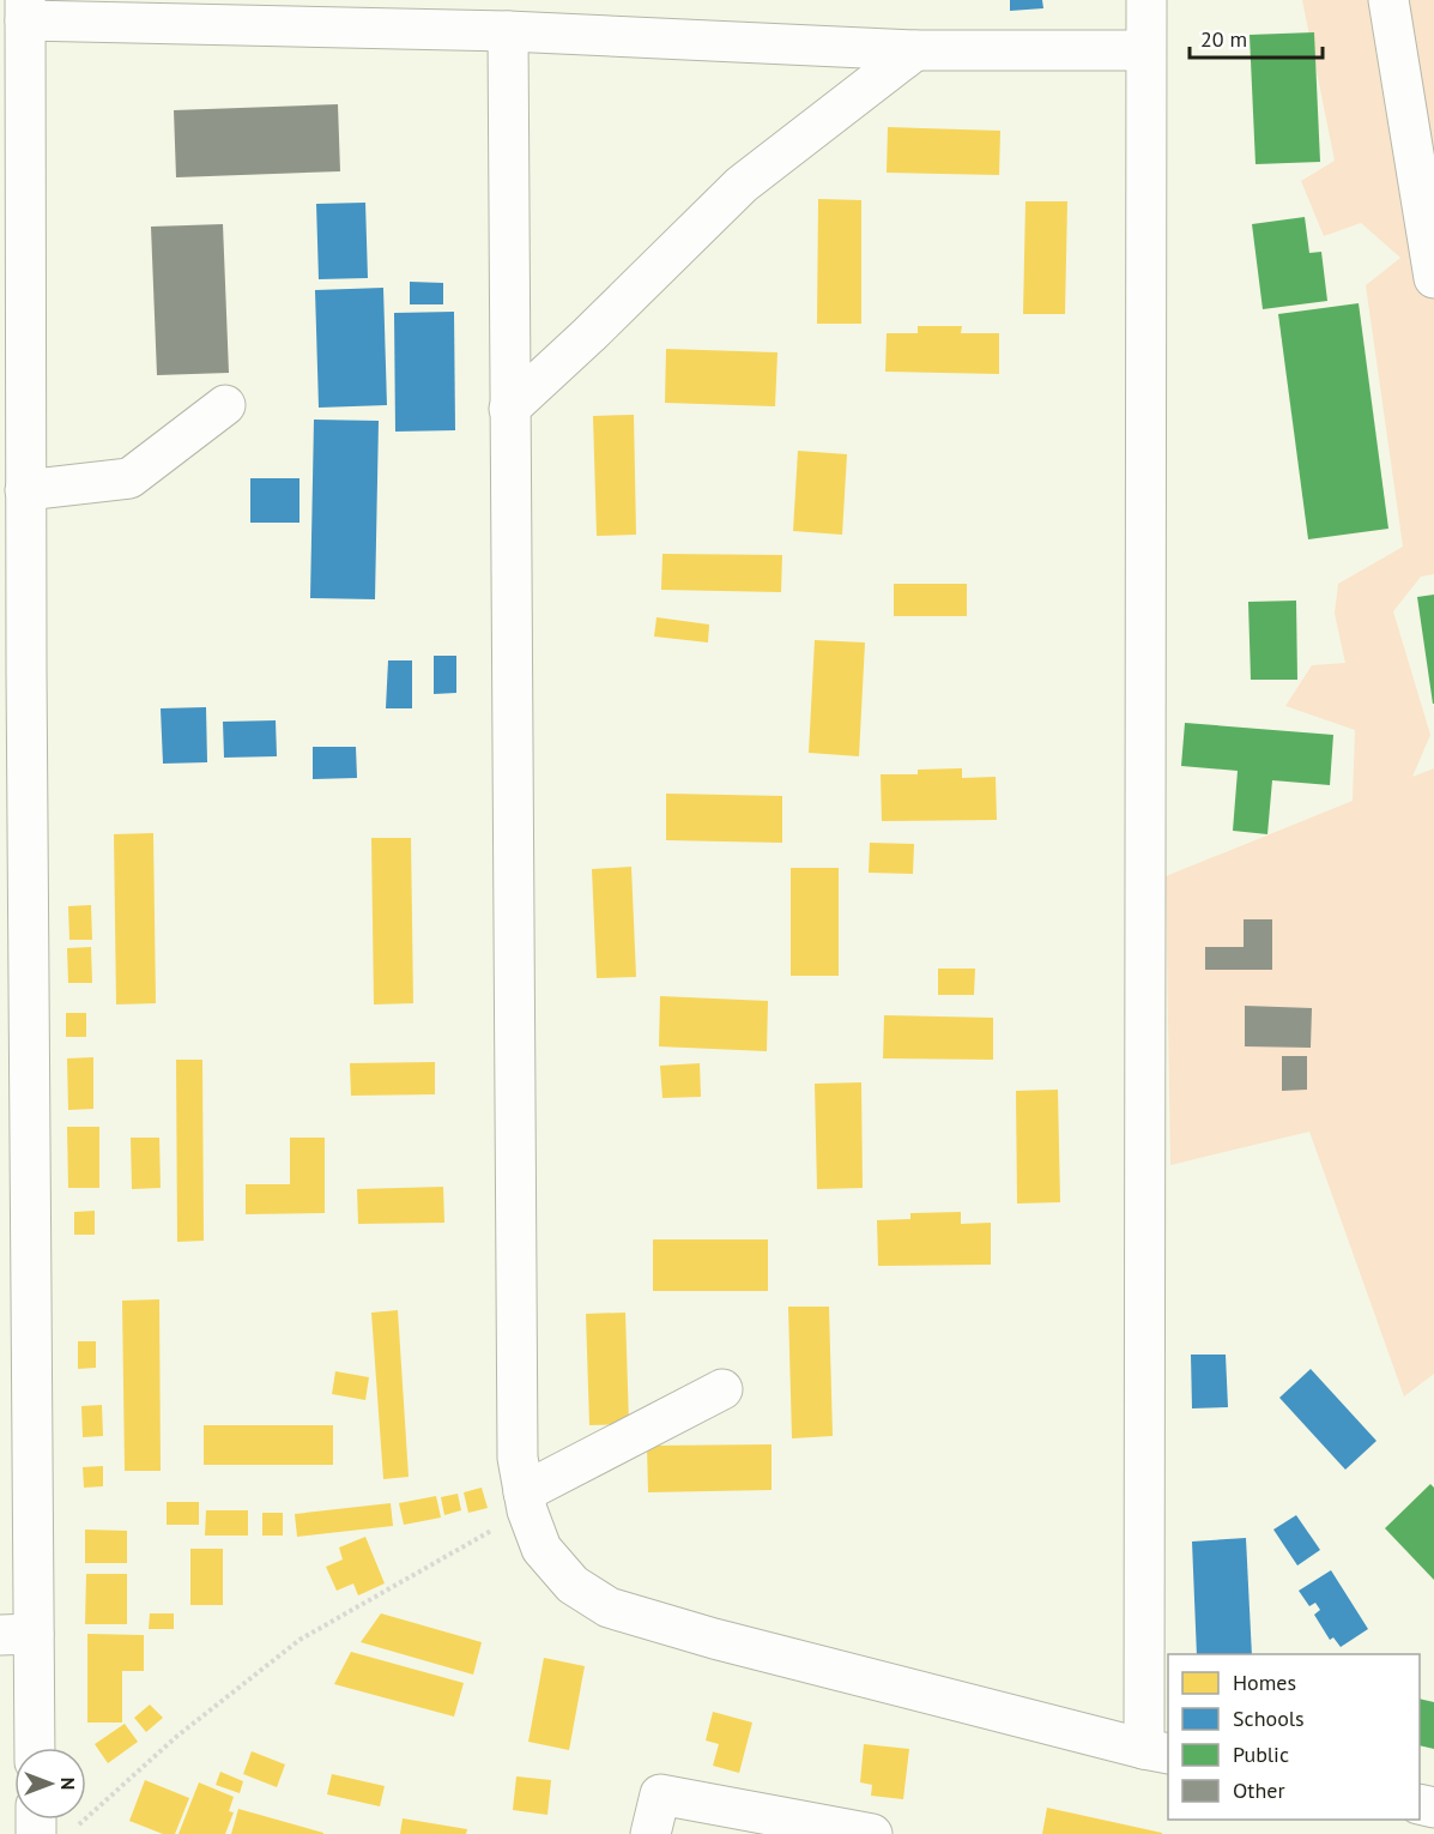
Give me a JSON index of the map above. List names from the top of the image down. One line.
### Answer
{"legend":["Homes","Schools","Public","Other"],"scale_bar":"20 m","north":"right"}
